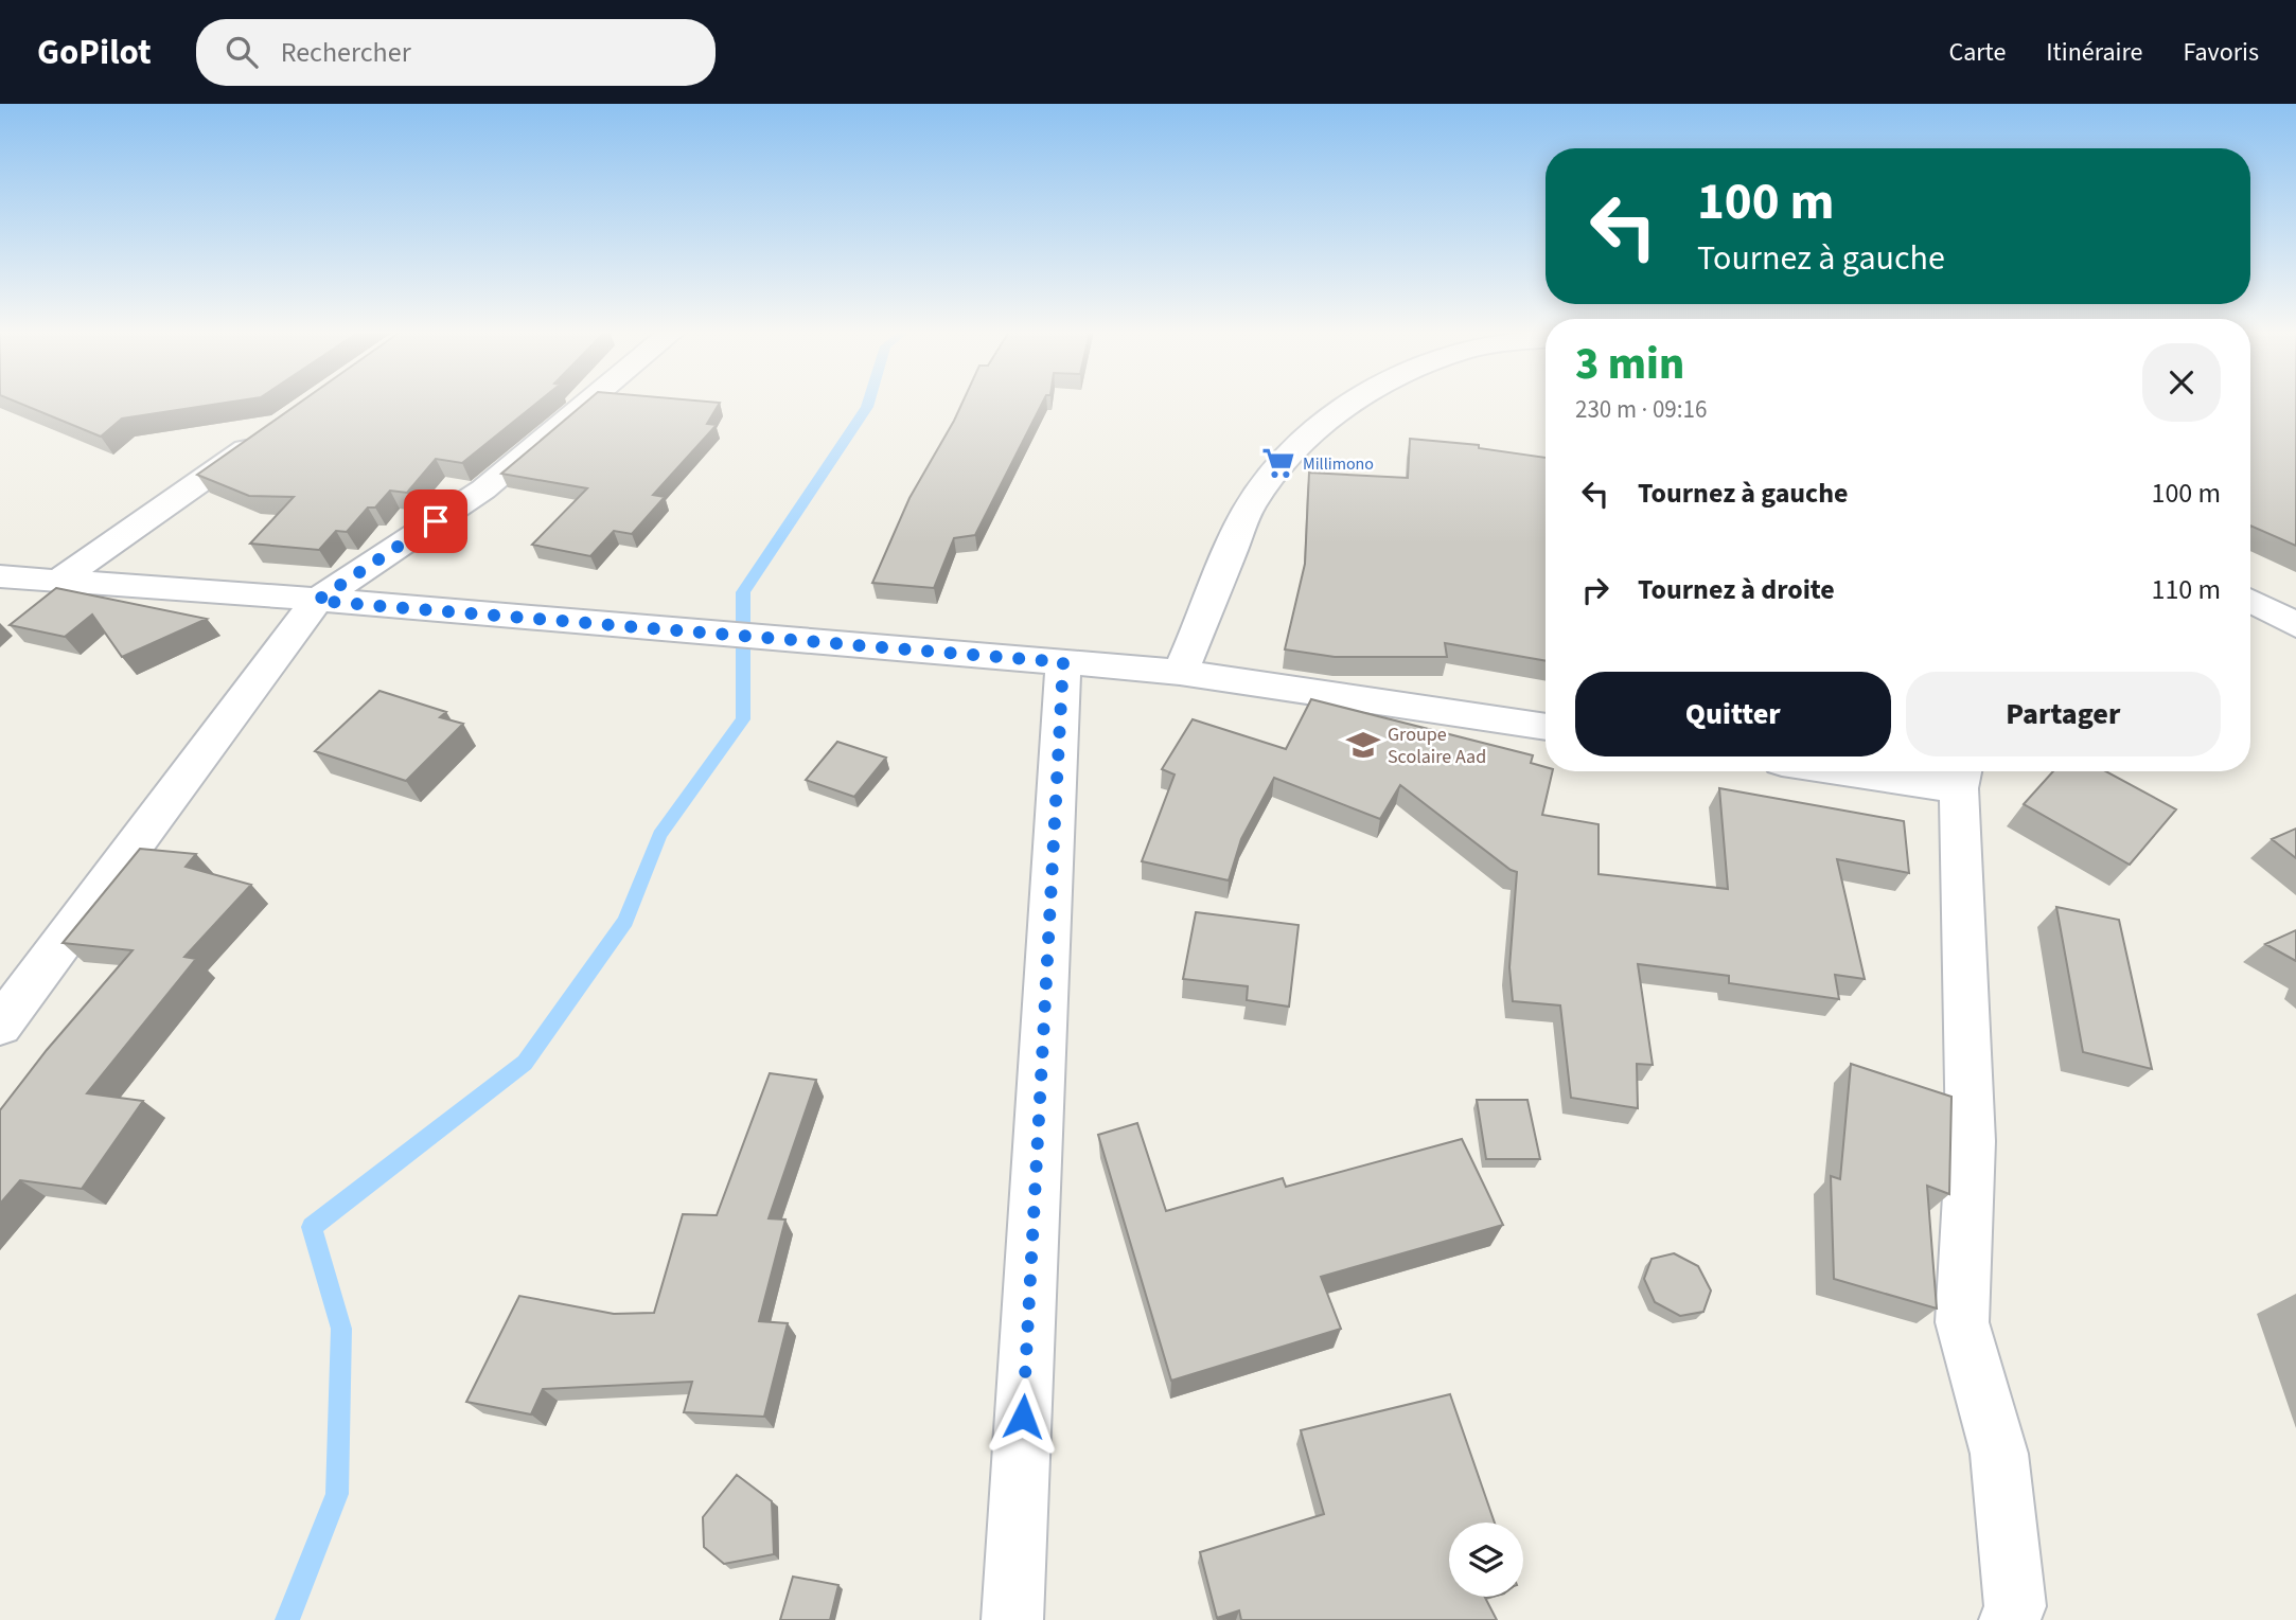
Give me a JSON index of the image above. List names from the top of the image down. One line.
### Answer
{"places":{"supermarket":["Millimono"],"school or university":["Groupe Scolaire Aad"]},"page":{"header":"GoPilot","search":"Rechercher","nav":["Carte","Itinéraire","Favoris"],"turn":["100 m","Tournez à gauche"],"heading":["3 min","230 m · 09:16"],"list":[{"name":"Tournez à gauche","value":"100 m"},{"name":"Tournez à droite","value":"110 m"}],"buttons":["Quitter","Partager"]}}
